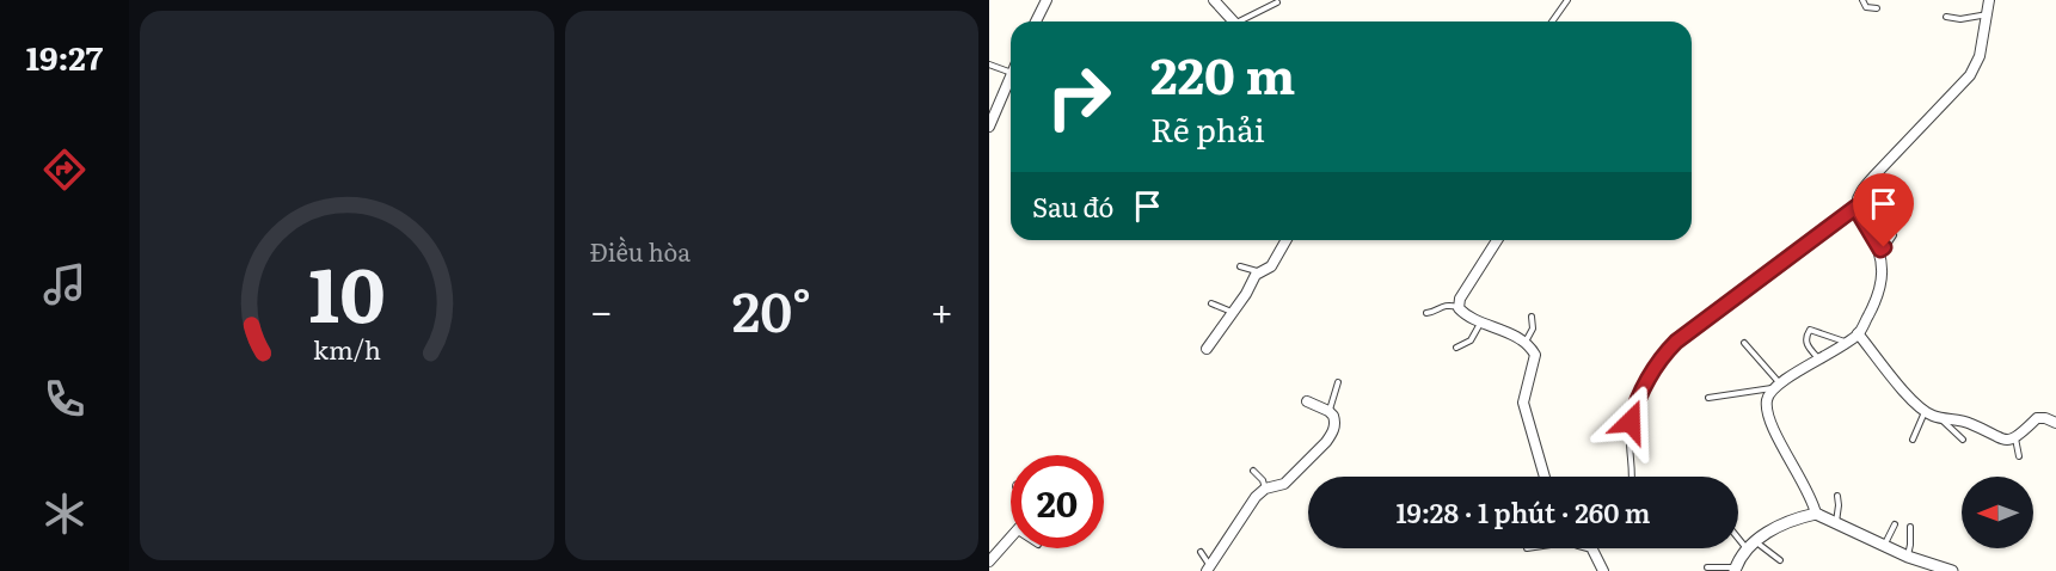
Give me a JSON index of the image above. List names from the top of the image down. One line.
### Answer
{"north":"left","page":{"tabs":"19:27","tile":"Điều hòa","turn":["220 m","Rẽ phải"],"then":"Sau đó","heat":["−","20°","+"],"limit":"20","trip":"19:28 · 1 phút · 260 m","gauge":["10","km/h"]}}
